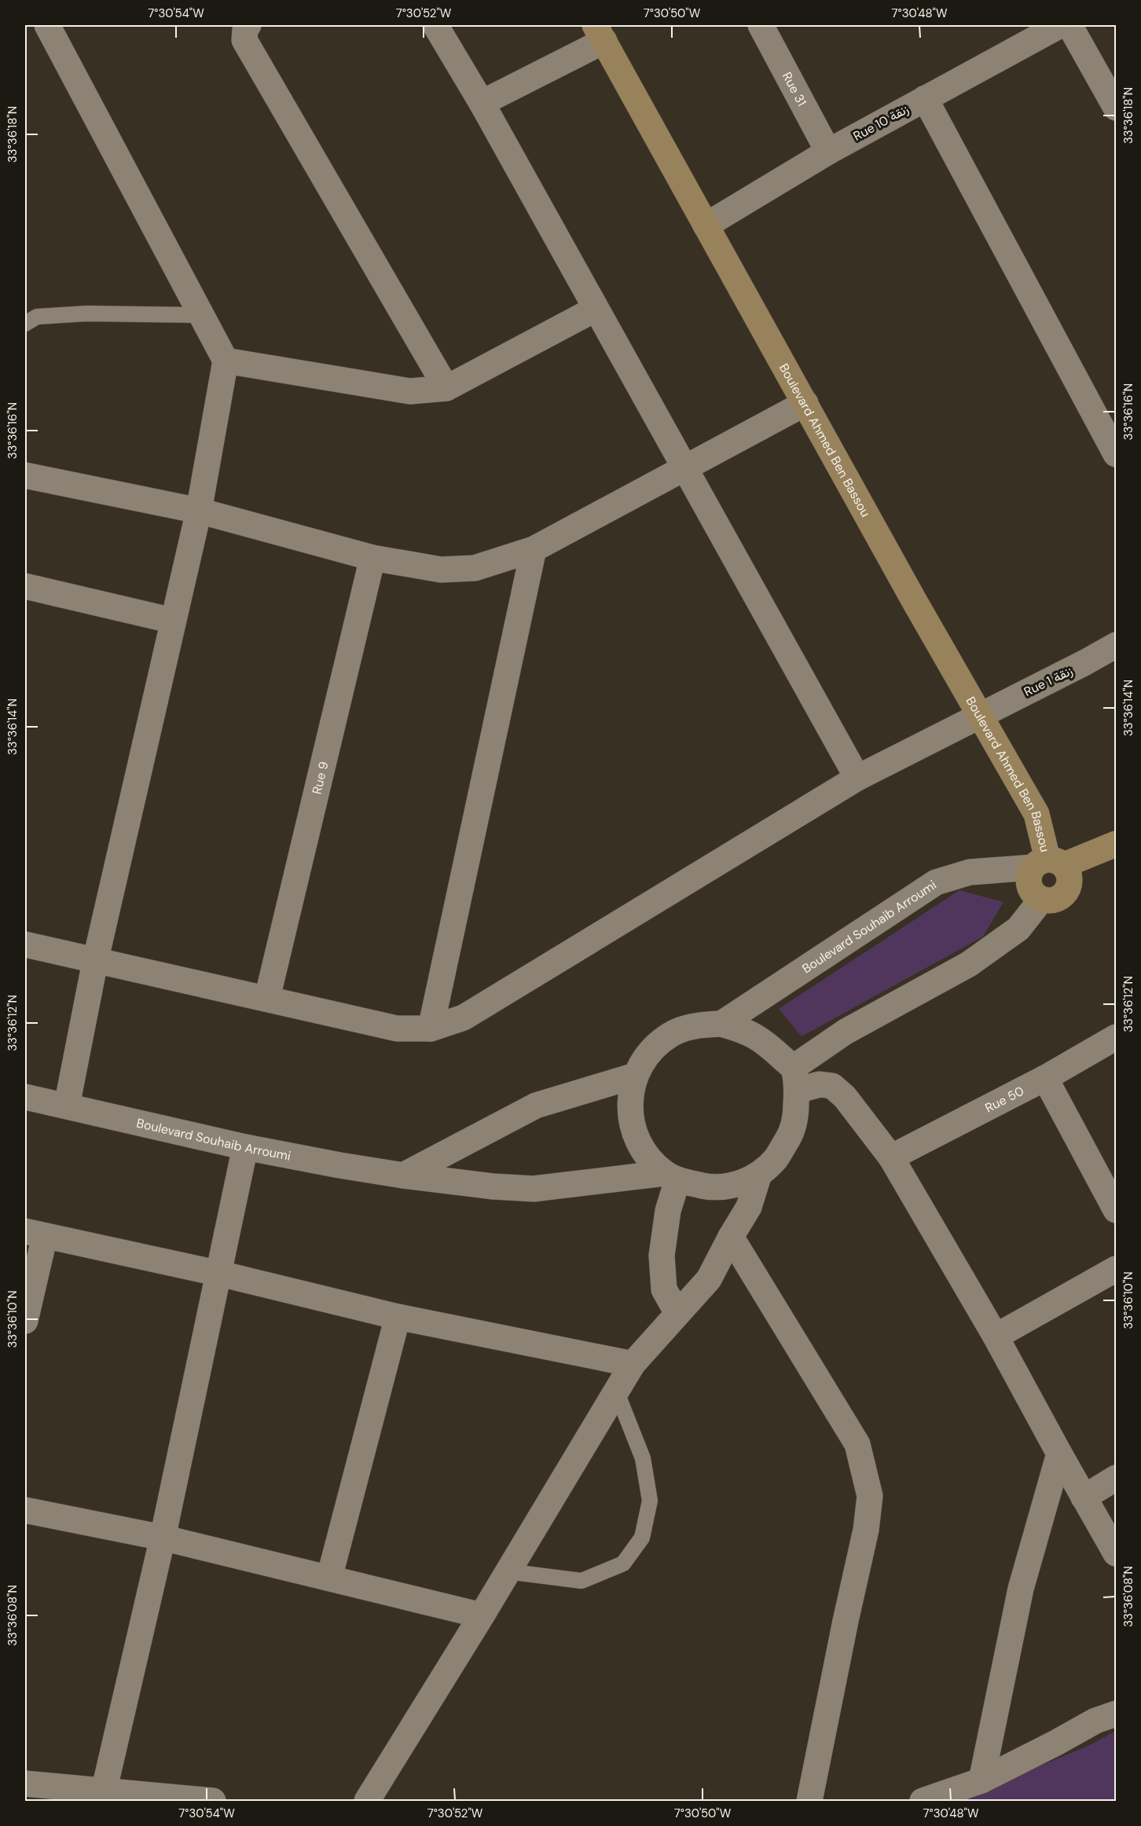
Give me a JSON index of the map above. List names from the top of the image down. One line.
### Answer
{"streets":{"street":["Rue 31","Rue 10 زنقة","Boulevard Ahmed Ben Bassou","Rue 1 زنقة","Rue 9","Boulevard Souhaib Arroumi","Rue 50"]},"crossings":[["Rue 31","Rue 10 زنقة"],["Rue 10 زنقة","Boulevard Ahmed Ben Bassou"],["Boulevard Ahmed Ben Bassou","Rue 1 زنقة"],["Boulevard Ahmed Ben Bassou","Boulevard Souhaib Arroumi"],["Rue 1 زنقة","Rue 9"]],"coordinates":["7°30'54\"W","7°30'52\"W","7°30'50\"W","7°30'48\"W","33°36'18\"N","33°36'16\"N","33°36'14\"N","33°36'12\"N","33°36'10\"N","33°36'08\"N"]}
